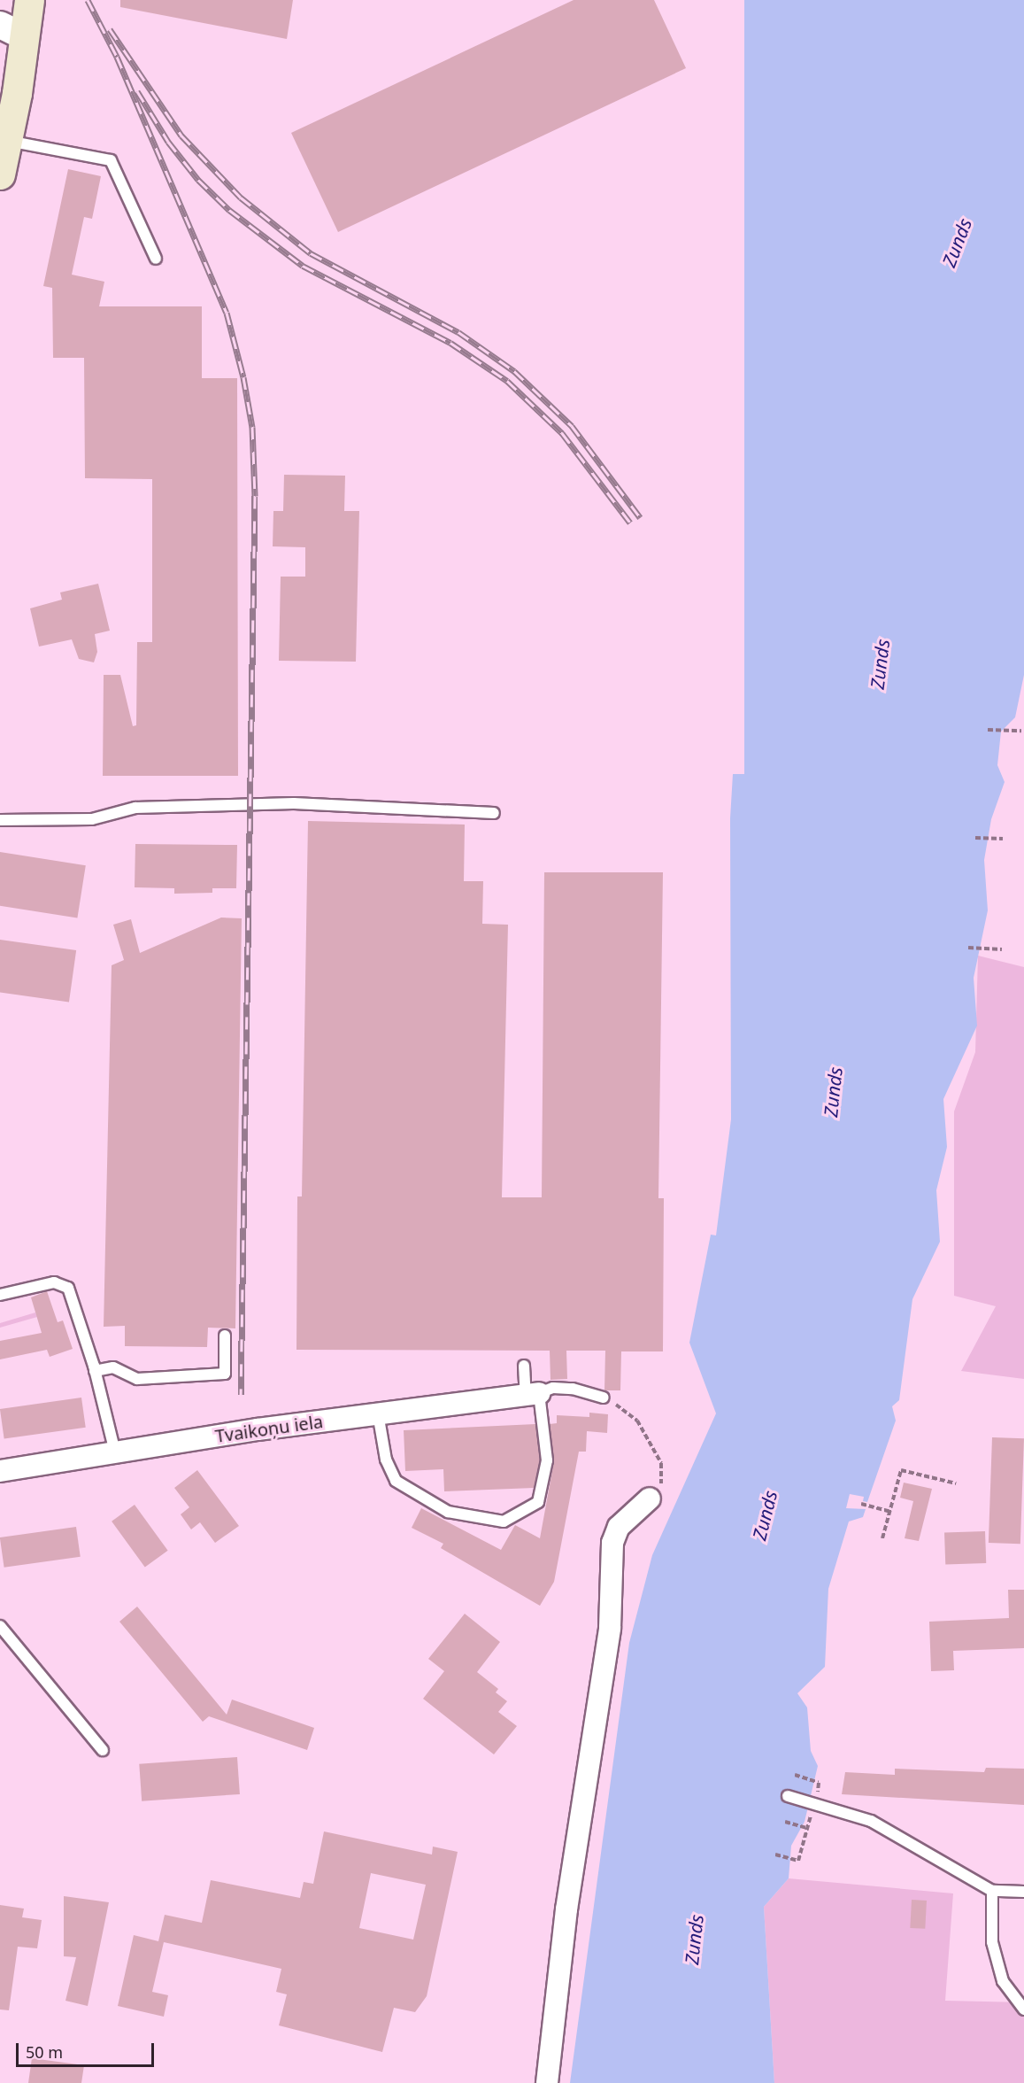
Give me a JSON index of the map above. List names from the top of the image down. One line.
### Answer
{"streets":{"street":["Tvaikoņu iela"]},"water":["Zunds"],"scale_bar":"50 m"}
